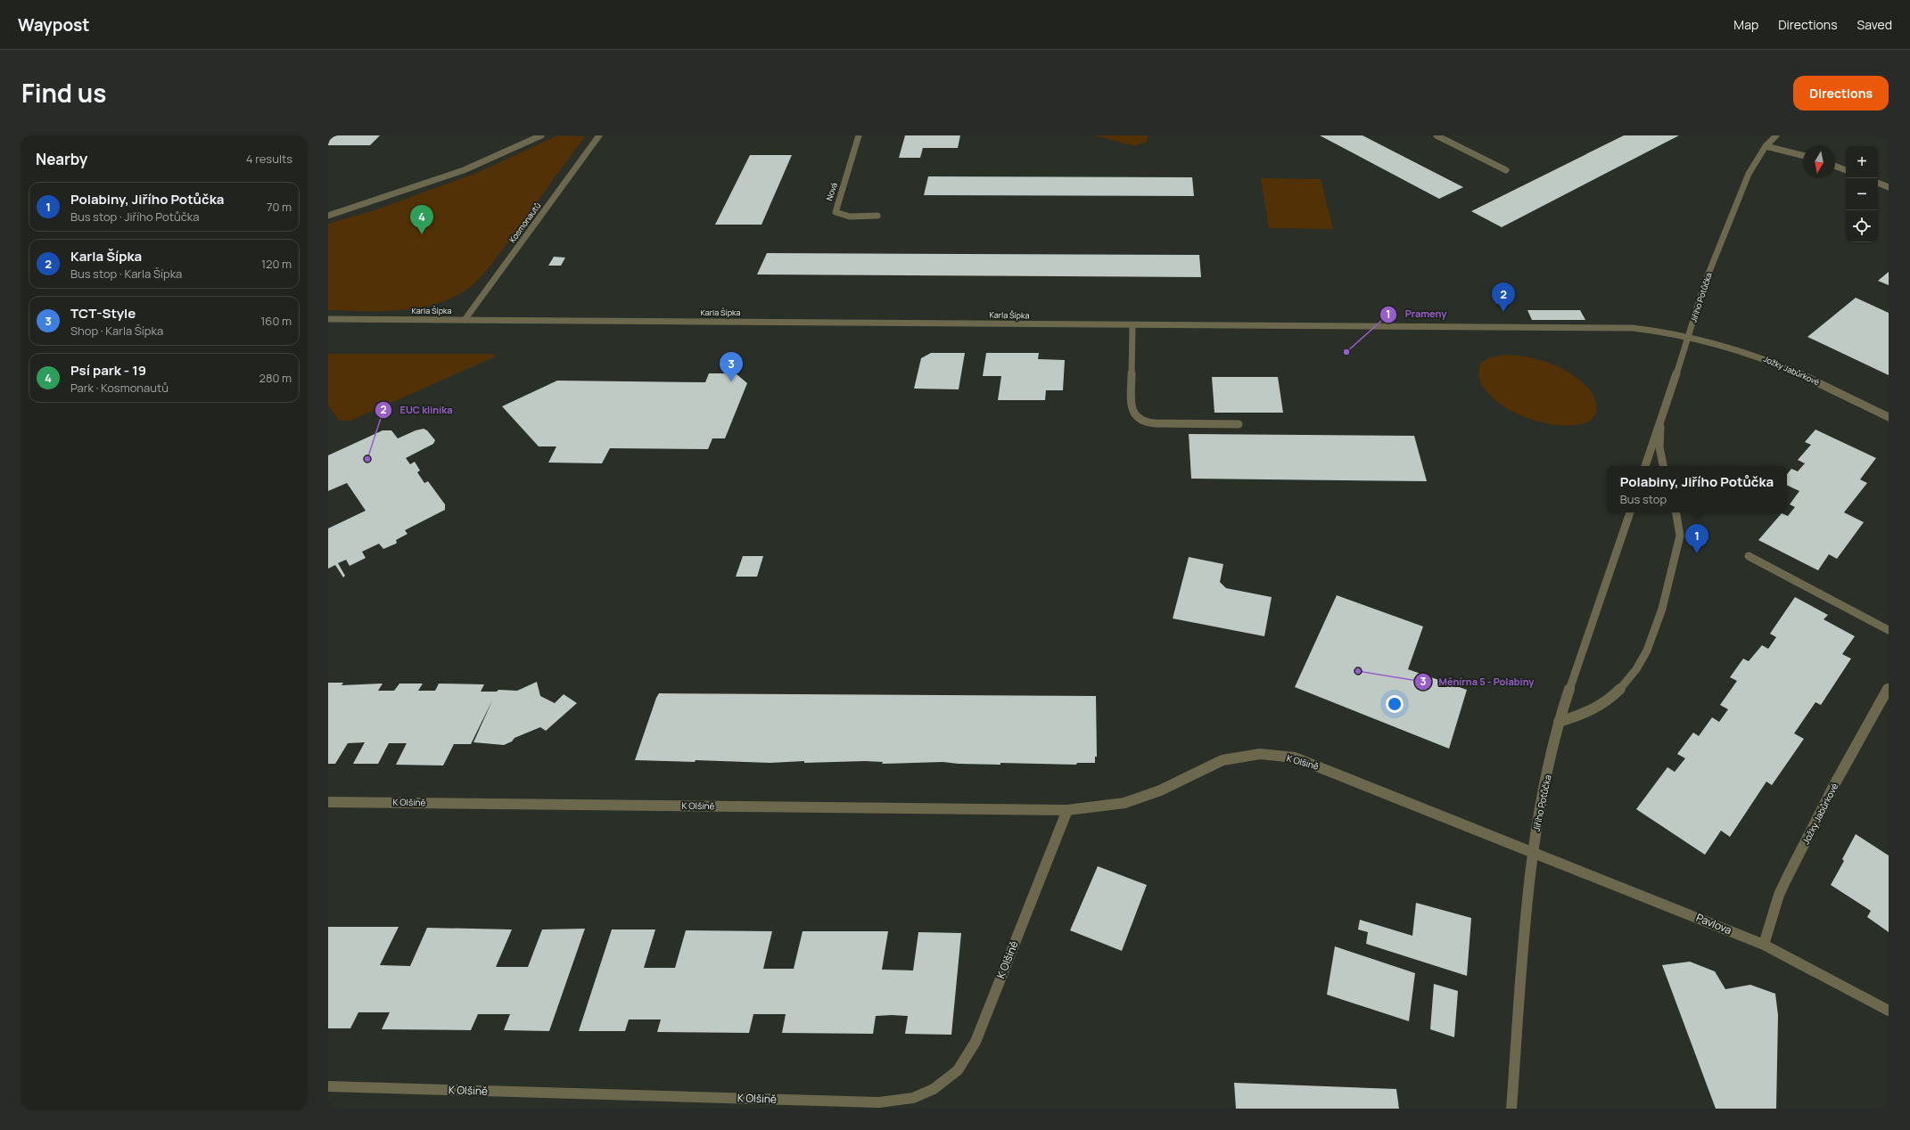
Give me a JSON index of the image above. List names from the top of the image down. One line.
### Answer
{"streets":{"street":["Nová","Kosmonautů","Jiřího Potůčka","Karla Šípka","Jožky Jabůrkové","K Olšině","Pavlova"]},"crossings":[["Kosmonautů","Karla Šípka"],["Jiřího Potůčka","Karla Šípka"],["Jiřího Potůčka","Jožky Jabůrkové"],["Jiřího Potůčka","K Olšině"],["Jiřího Potůčka","Pavlova"],["Karla Šípka","Jožky Jabůrkové"],["Jožky Jabůrkové","Pavlova"],["K Olšině","Pavlova"]],"places":["Prameny","EUC klinika","Měnírna 5 - Polabiny"],"north":"bottom","page":{"header":"Waypost","nav":["Map","Directions","Saved"],"title":"Find us","buttons":"Directions","heading":["Nearby","4 results"],"map_buttons":["+","−"],"list":[{"mark":"1","name":"Polabiny, Jiřího Potůčka","note":"Bus stop · Jiřího Potůčka","value":"70 m"},{"mark":"2","name":"Karla Šípka","note":"Bus stop · Karla Šípka","value":"120 m"},{"mark":"3","name":"TCT-Style","note":"Shop · Karla Šípka","value":"160 m"},{"mark":"4","name":"Psí park - 19","note":"Park · Kosmonautů","value":"280 m"}],"pins":["4","2","3","1"],"popup":["Polabiny, Jiřího Potůčka","Bus stop"]}}
